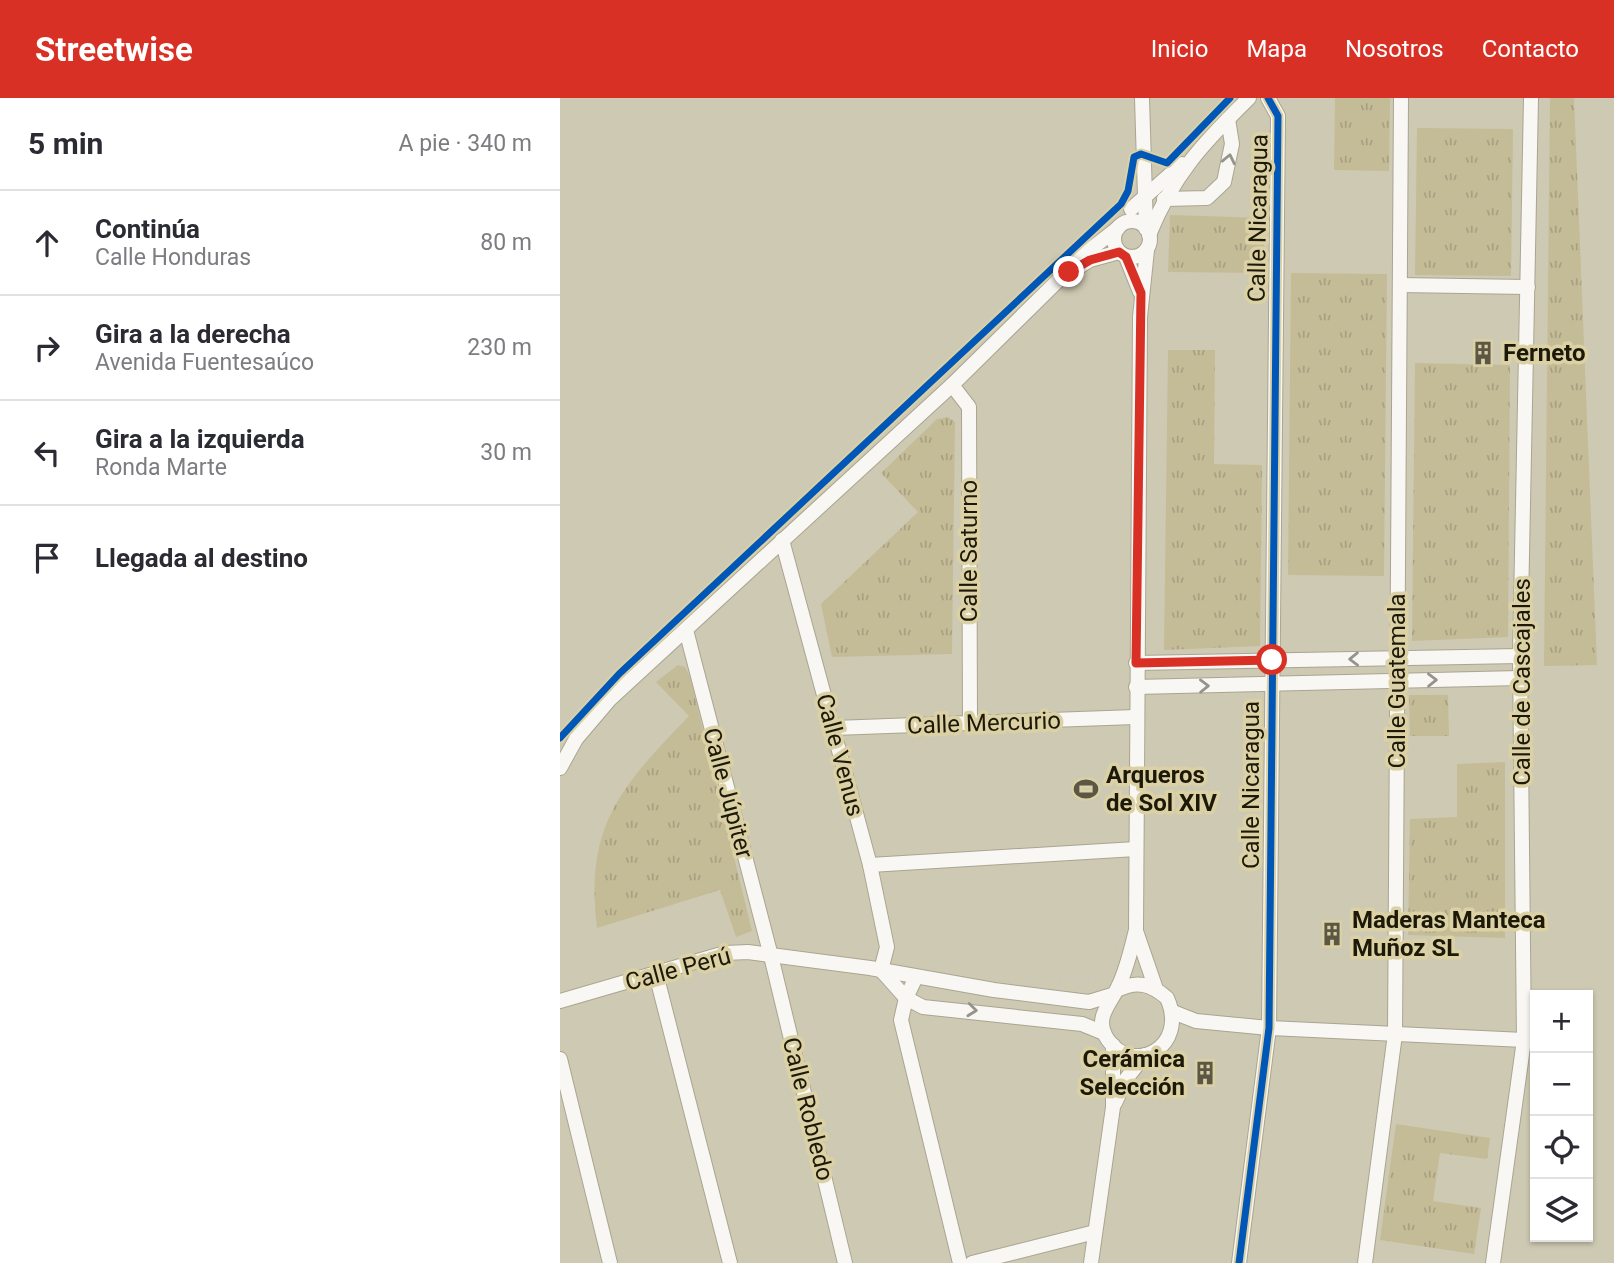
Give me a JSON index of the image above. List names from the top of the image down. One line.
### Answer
{"streets":{"street":["Calle Nicaragua","Calle Saturno","Calle Guatemala","Calle de Cascajales","Calle Mercurio","Calle Venus","Calle Júpiter","Calle Perú","Calle Robledo"]},"crossings":[["Calle Saturno","Calle Mercurio"],["Calle Mercurio","Calle Venus"],["Calle Venus","Calle Perú"],["Calle Júpiter","Calle Perú"],["Calle Júpiter","Calle Robledo"],["Calle Perú","Calle Robledo"]],"places":{"building":["Ferneto","Maderas Manteca Muñoz SL","Cerámica Selección"],"sports":["Arqueros de Sol XIV"]},"page":{"header":"Streetwise","nav":["Inicio","Mapa","Nosotros","Contacto"],"heading":["5 min","A pie · 340 m"],"list":[["Continúa","Calle Honduras","80 m"],["Gira a la derecha","Avenida Fuentesaúco","230 m"],["Gira a la izquierda","Ronda Marte","30 m"],"Llegada al destino"],"map_buttons":["+","−"]}}
